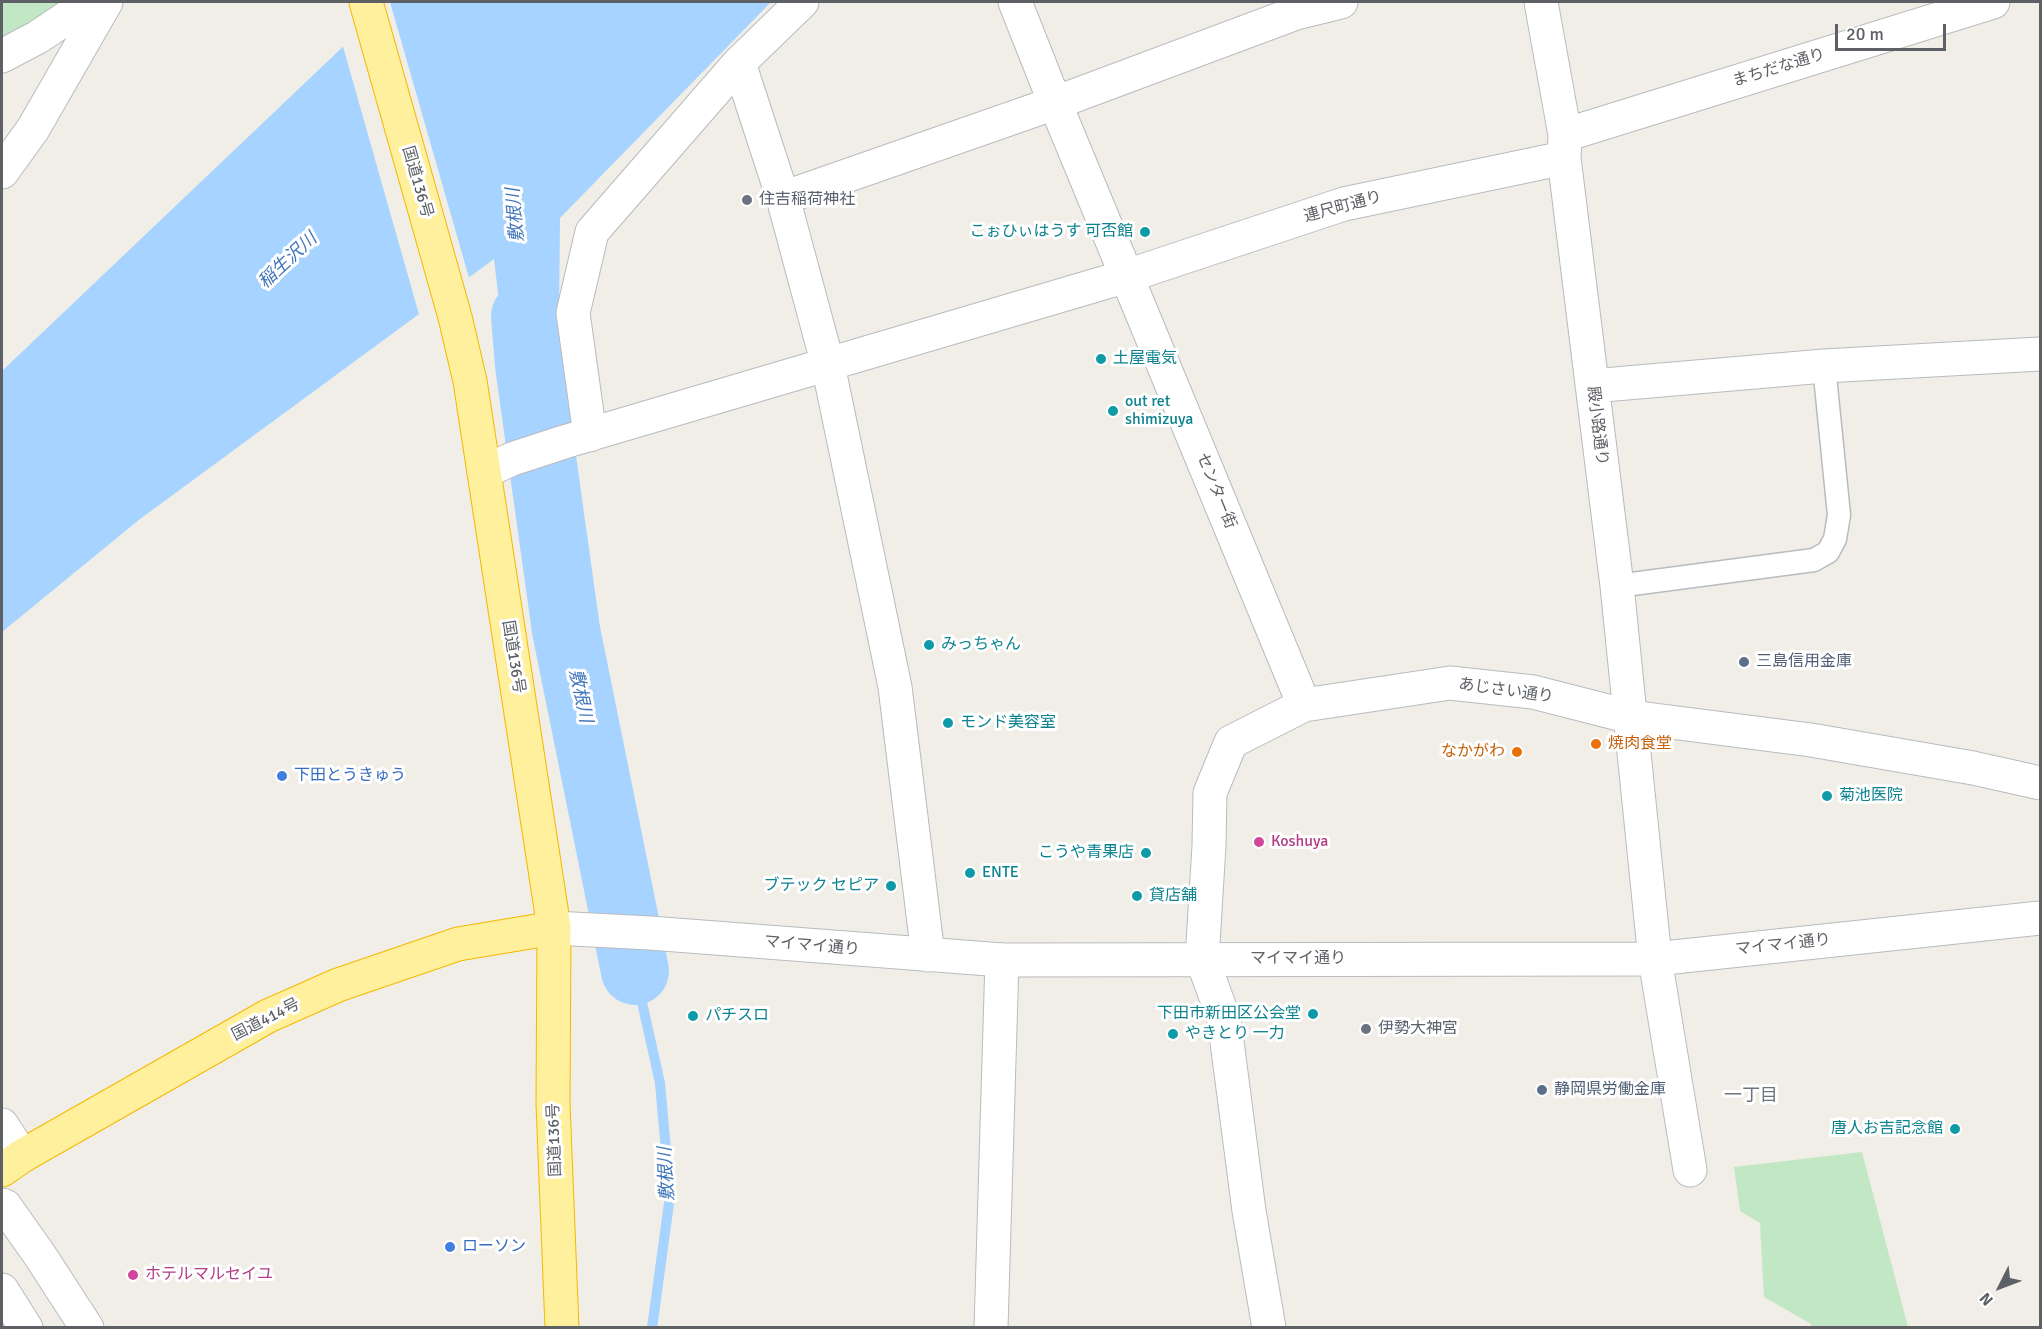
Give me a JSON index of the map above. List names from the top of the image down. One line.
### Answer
{"streets":{"highway":["国道136号","国道414号"],"street":["まちだな通り","連尺町通り","殿小路通り","センター街","あじさい通り","マイマイ通り"]},"crossings":[["まちだな通り","連尺町通り"],["まちだな通り","殿小路通り"],["国道136号","連尺町通り"],["国道136号","マイマイ通り"],["国道136号","国道414号"],["連尺町通り","殿小路通り"],["連尺町通り","センター街"],["殿小路通り","あじさい通り"],["殿小路通り","マイマイ通り"],["センター街","あじさい通り"],["あじさい通り","マイマイ通り"],["マイマイ通り","国道414号"]],"districts":["一丁目"],"water":["敷根川","稲生沢川"],"places":["住吉稲荷神社","こぉひぃはうす 可否館","土屋電気","out ret shimizuya","みっちゃん","三島信用金庫","モンド美容室","焼肉食堂","なかがわ","下田とうきゅう","菊池医院","Koshuya","こうや青果店","ENTE","ブテック セピア","貸店舗","下田市新田区公会堂","パチスロ","伊勢大神宮","やきとり 一力","静岡県労働金庫","唐人お吉記念館","ローソン","ホテルマルセイユ"],"scale_bar":"20 m","north":"bottom left"}
